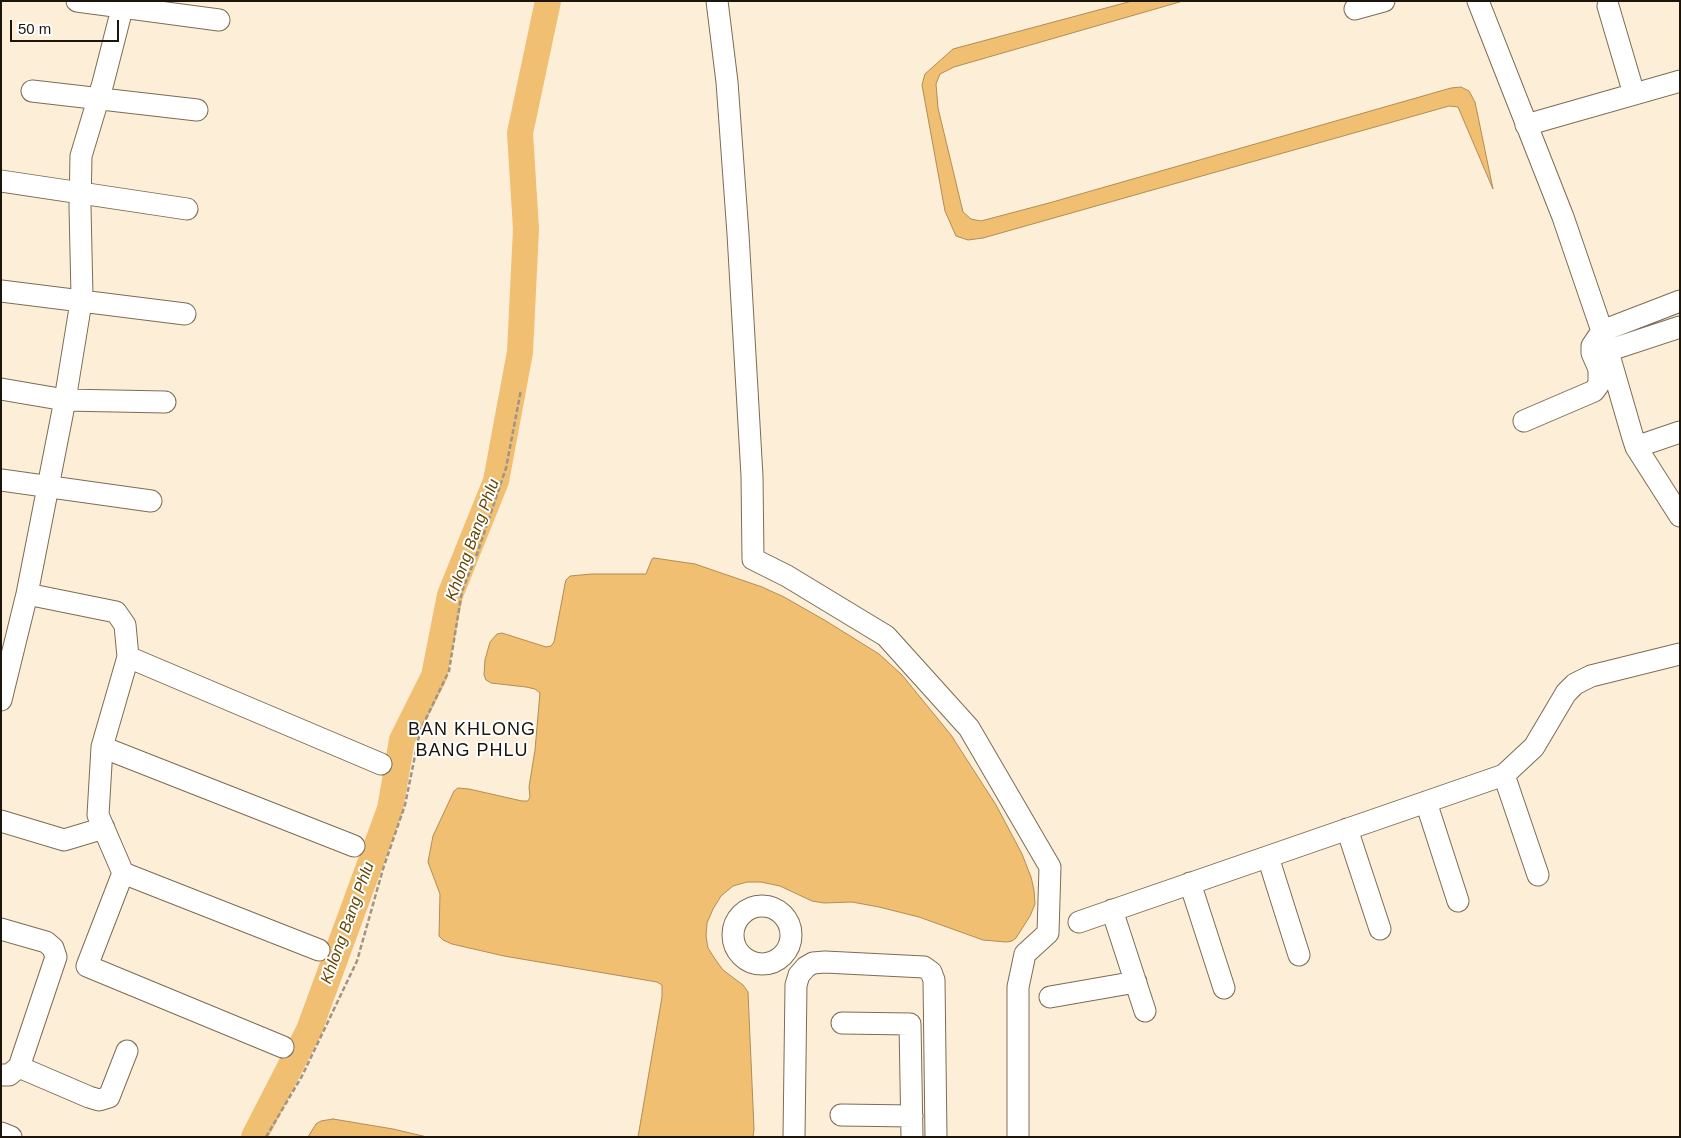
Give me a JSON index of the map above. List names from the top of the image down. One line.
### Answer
{"districts":["BAN KHLONG BANG PHLU"],"water":["Khlong Bang Phlu"],"scale_bar":"50 m"}
